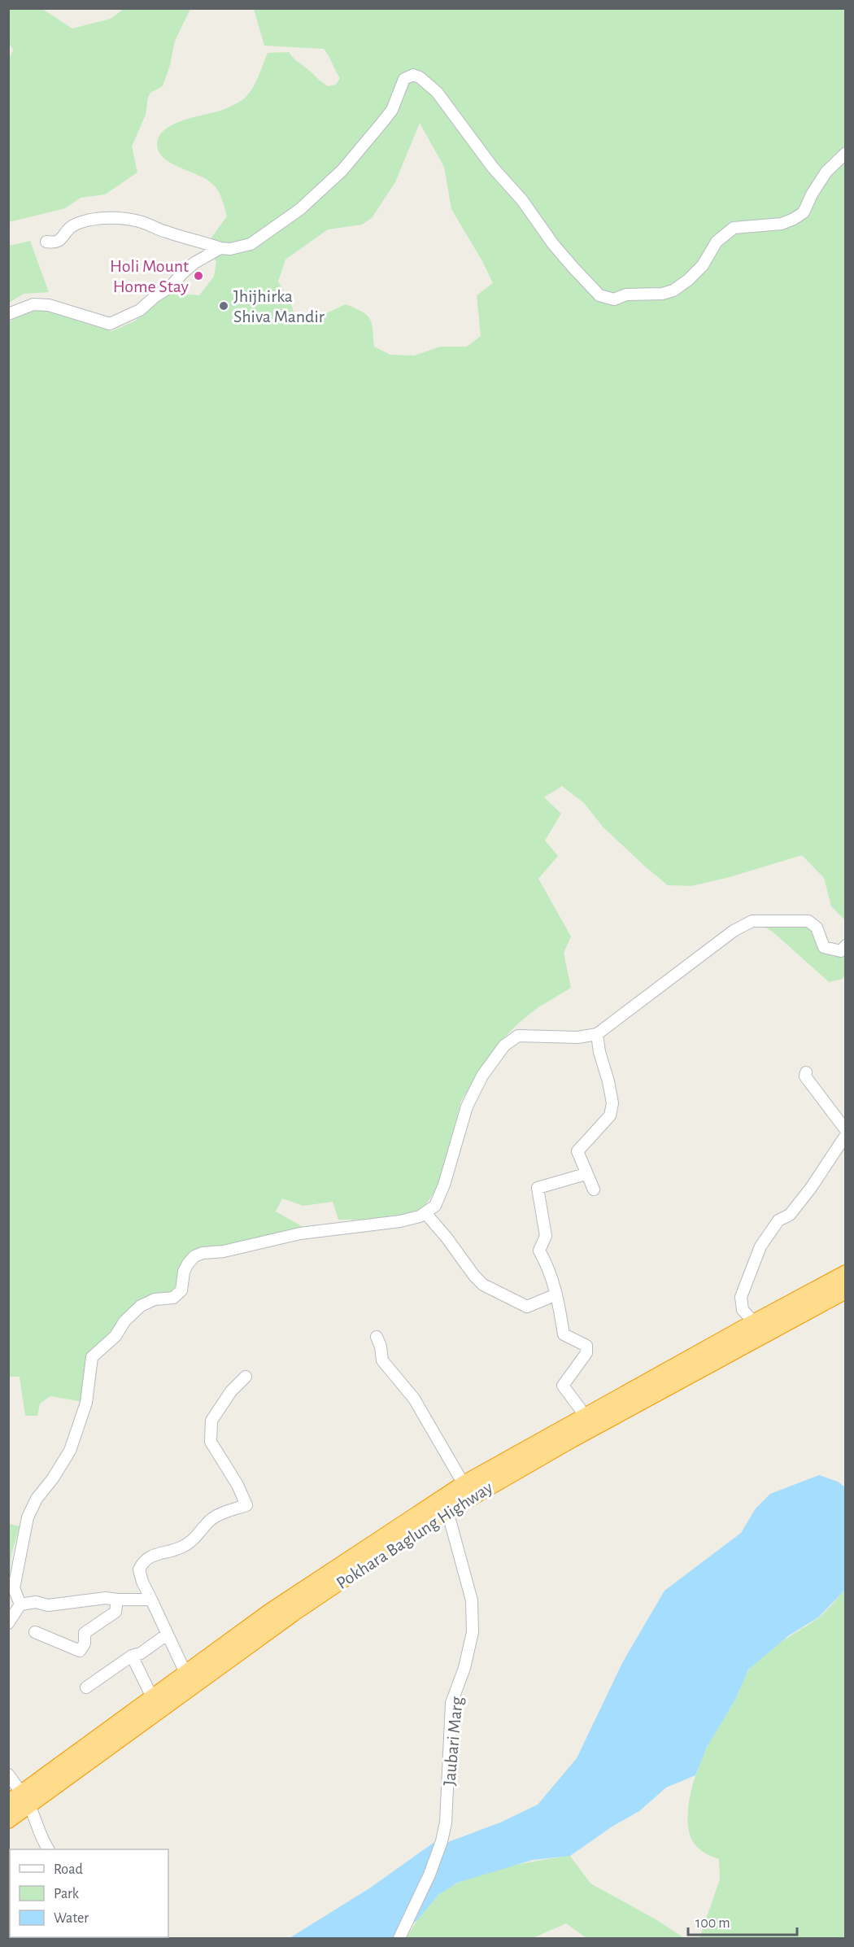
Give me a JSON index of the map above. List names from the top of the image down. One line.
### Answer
{"streets":{"highway":["Pokhara Baglung Highway"],"street":["Jaubari Marg"]},"crossings":[["Pokhara Baglung Highway","Jaubari Marg"]],"places":["Holi Mount Home Stay","Jhijhirka Shiva Mandir"],"legend":["Road","Park","Water"],"scale_bar":"100 m"}
